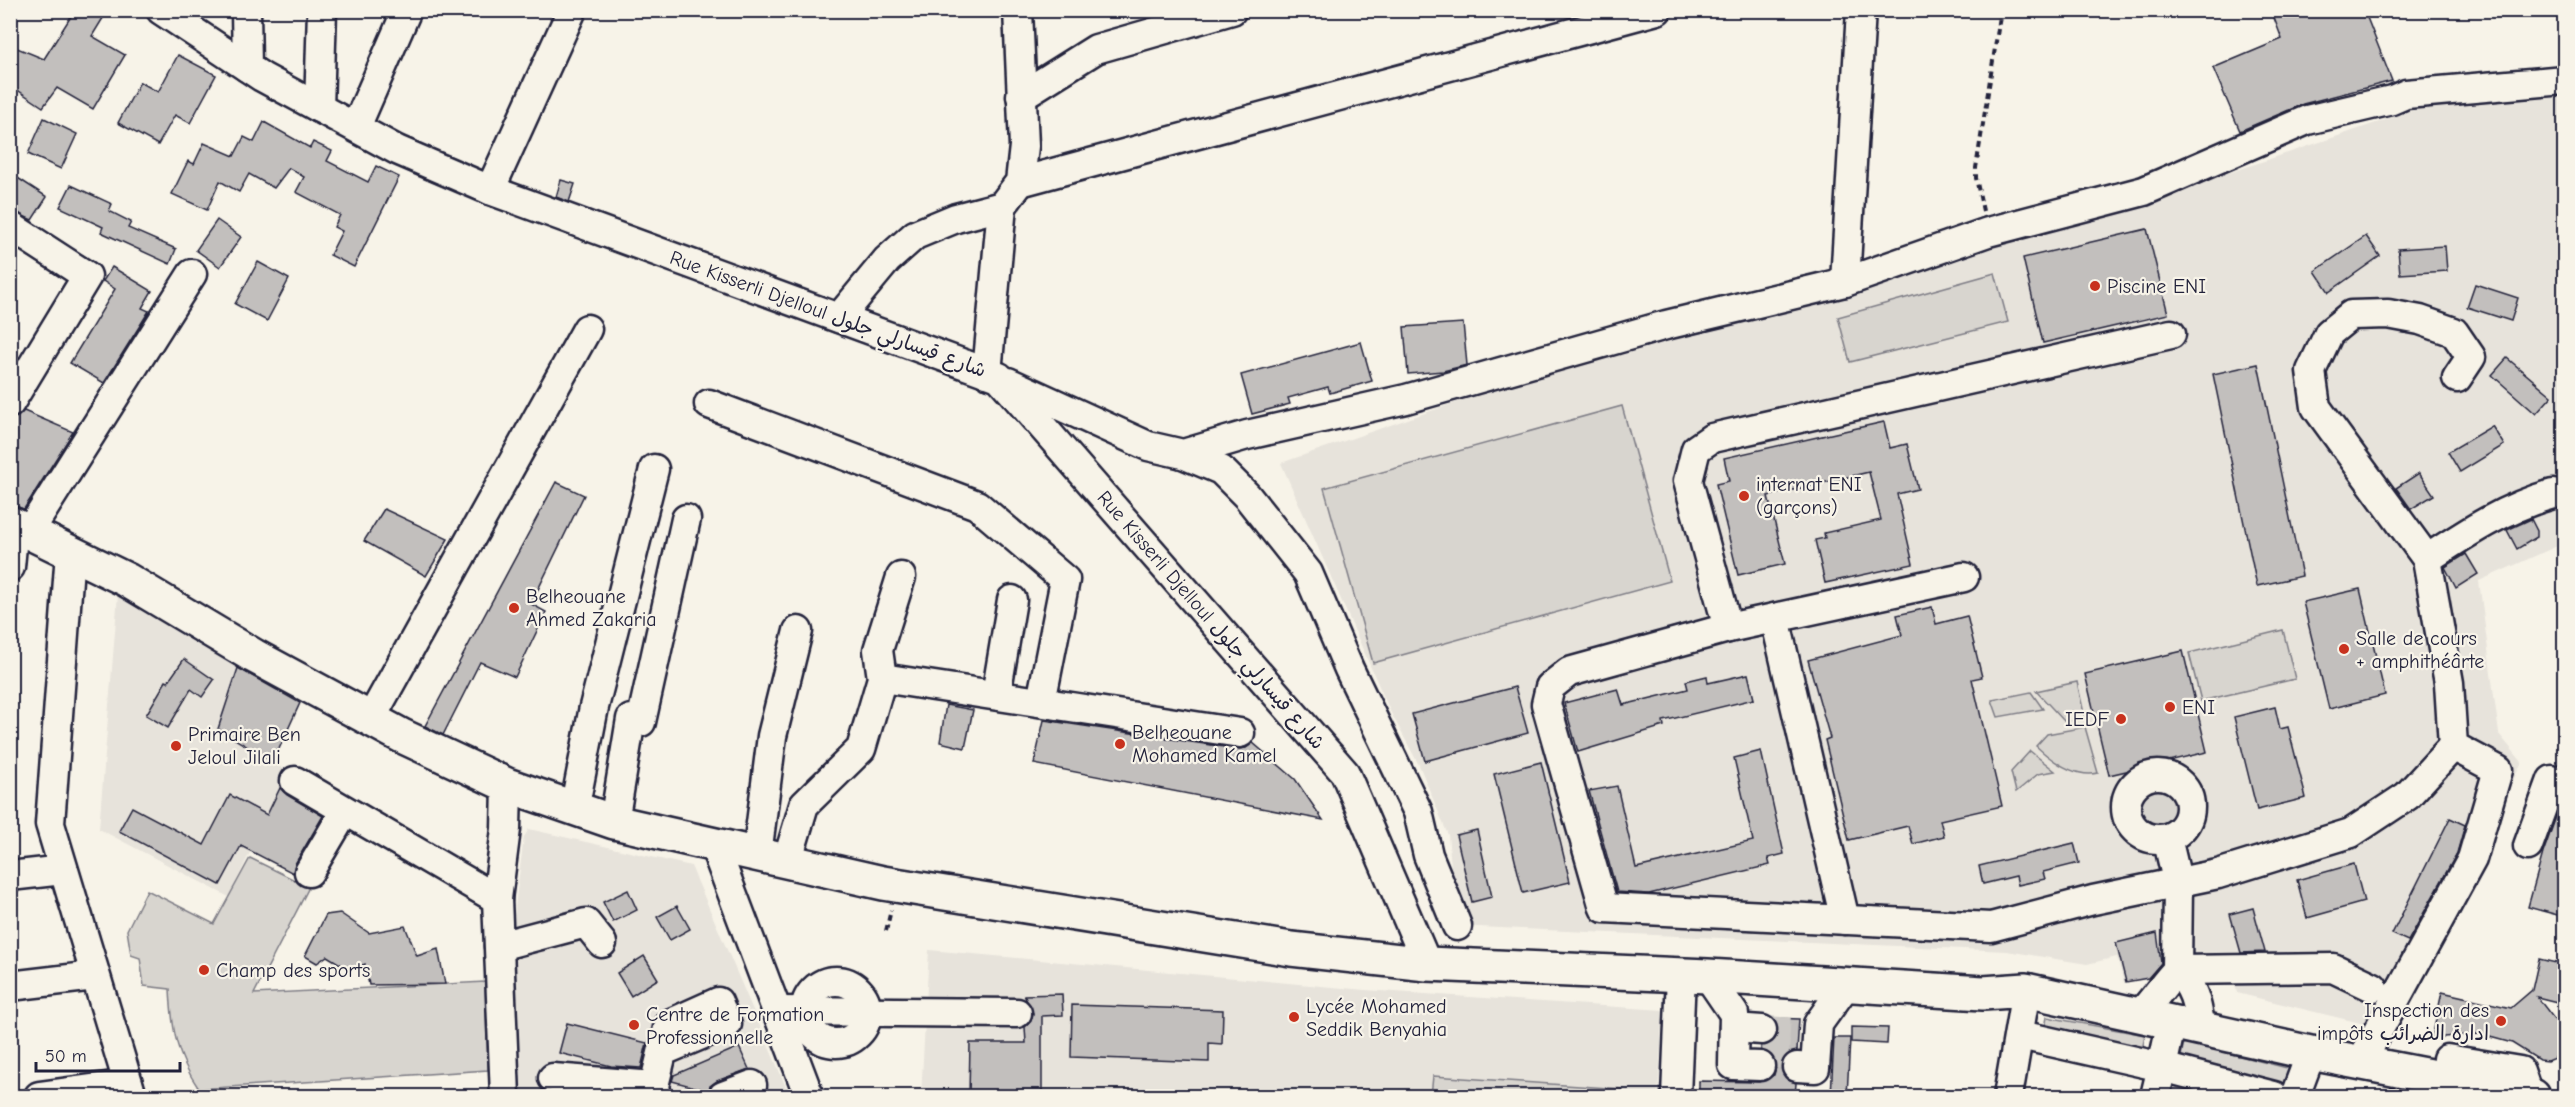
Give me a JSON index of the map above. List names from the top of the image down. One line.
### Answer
{"streets":{"street":["Rue Kisserli Djelloul شارع قيسارلي جلول"]},"places":["Piscine ENI","internat ENI (garçons)","Belheouane Ahmed Zakaria","Salle de cours + amphithéârte","ENI","IEDF","Belheouane Mohamed Kamel","Primaire Ben Jeloul Jilali","Champ des sports","Lycée Mohamed Seddik Benyahia","Inspection des impôts ادارة الضرائب","Centre de Formation Professionnelle"],"scale_bar":"50 m"}
